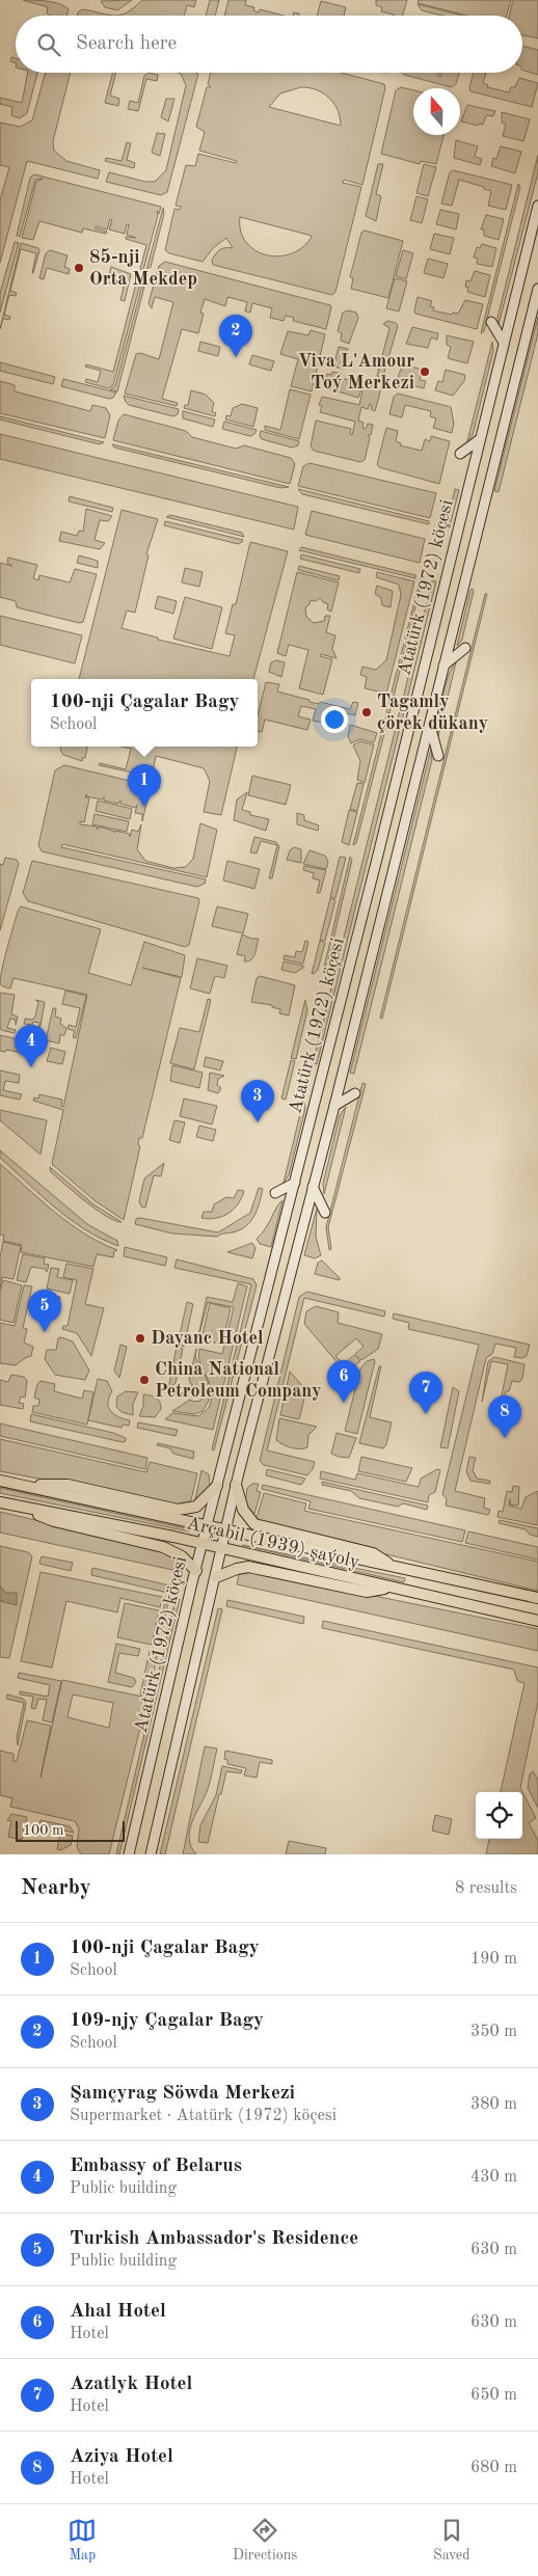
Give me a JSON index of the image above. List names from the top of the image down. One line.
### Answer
{"streets":{"main road":["Atatürk (1972) köçesi","Arçabil (1939) şaýoly"]},"crossings":[["Atatürk (1972) köçesi","Arçabil (1939) şaýoly"]],"places":["85-nji Orta Mekdep","Viva L'Amour Toý Merkezi","Tagamly çörek dükany","Dayanc Hotel","China National Petroleum Company"],"scale_bar":"100 m","north":"top","page":{"search":"Search here","pins":["2","1","4","3","5","6","7","8"],"popup":["100-nji Çagalar Bagy","School"],"scale":"100 m","heading":["Nearby","8 results"],"list":[{"mark":"1","name":"100-nji Çagalar Bagy","note":"School","value":"190 m"},{"mark":"2","name":"109-njy Çagalar Bagy","note":"School","value":"350 m"},{"mark":"3","name":"Şamçyrag Söwda Merkezi","note":"Supermarket · Atatürk (1972) köçesi","value":"380 m"},{"mark":"4","name":"Embassy of Belarus","note":"Public building","value":"430 m"},{"mark":"5","name":"Turkish Ambassador's Residence","note":"Public building","value":"630 m"},{"mark":"6","name":"Ahal Hotel","note":"Hotel","value":"630 m"},{"mark":"7","name":"Azatlyk Hotel","note":"Hotel","value":"650 m"},{"mark":"8","name":"Aziya Hotel","note":"Hotel","value":"680 m"}],"nav":["Map","Directions","Saved"]}}
